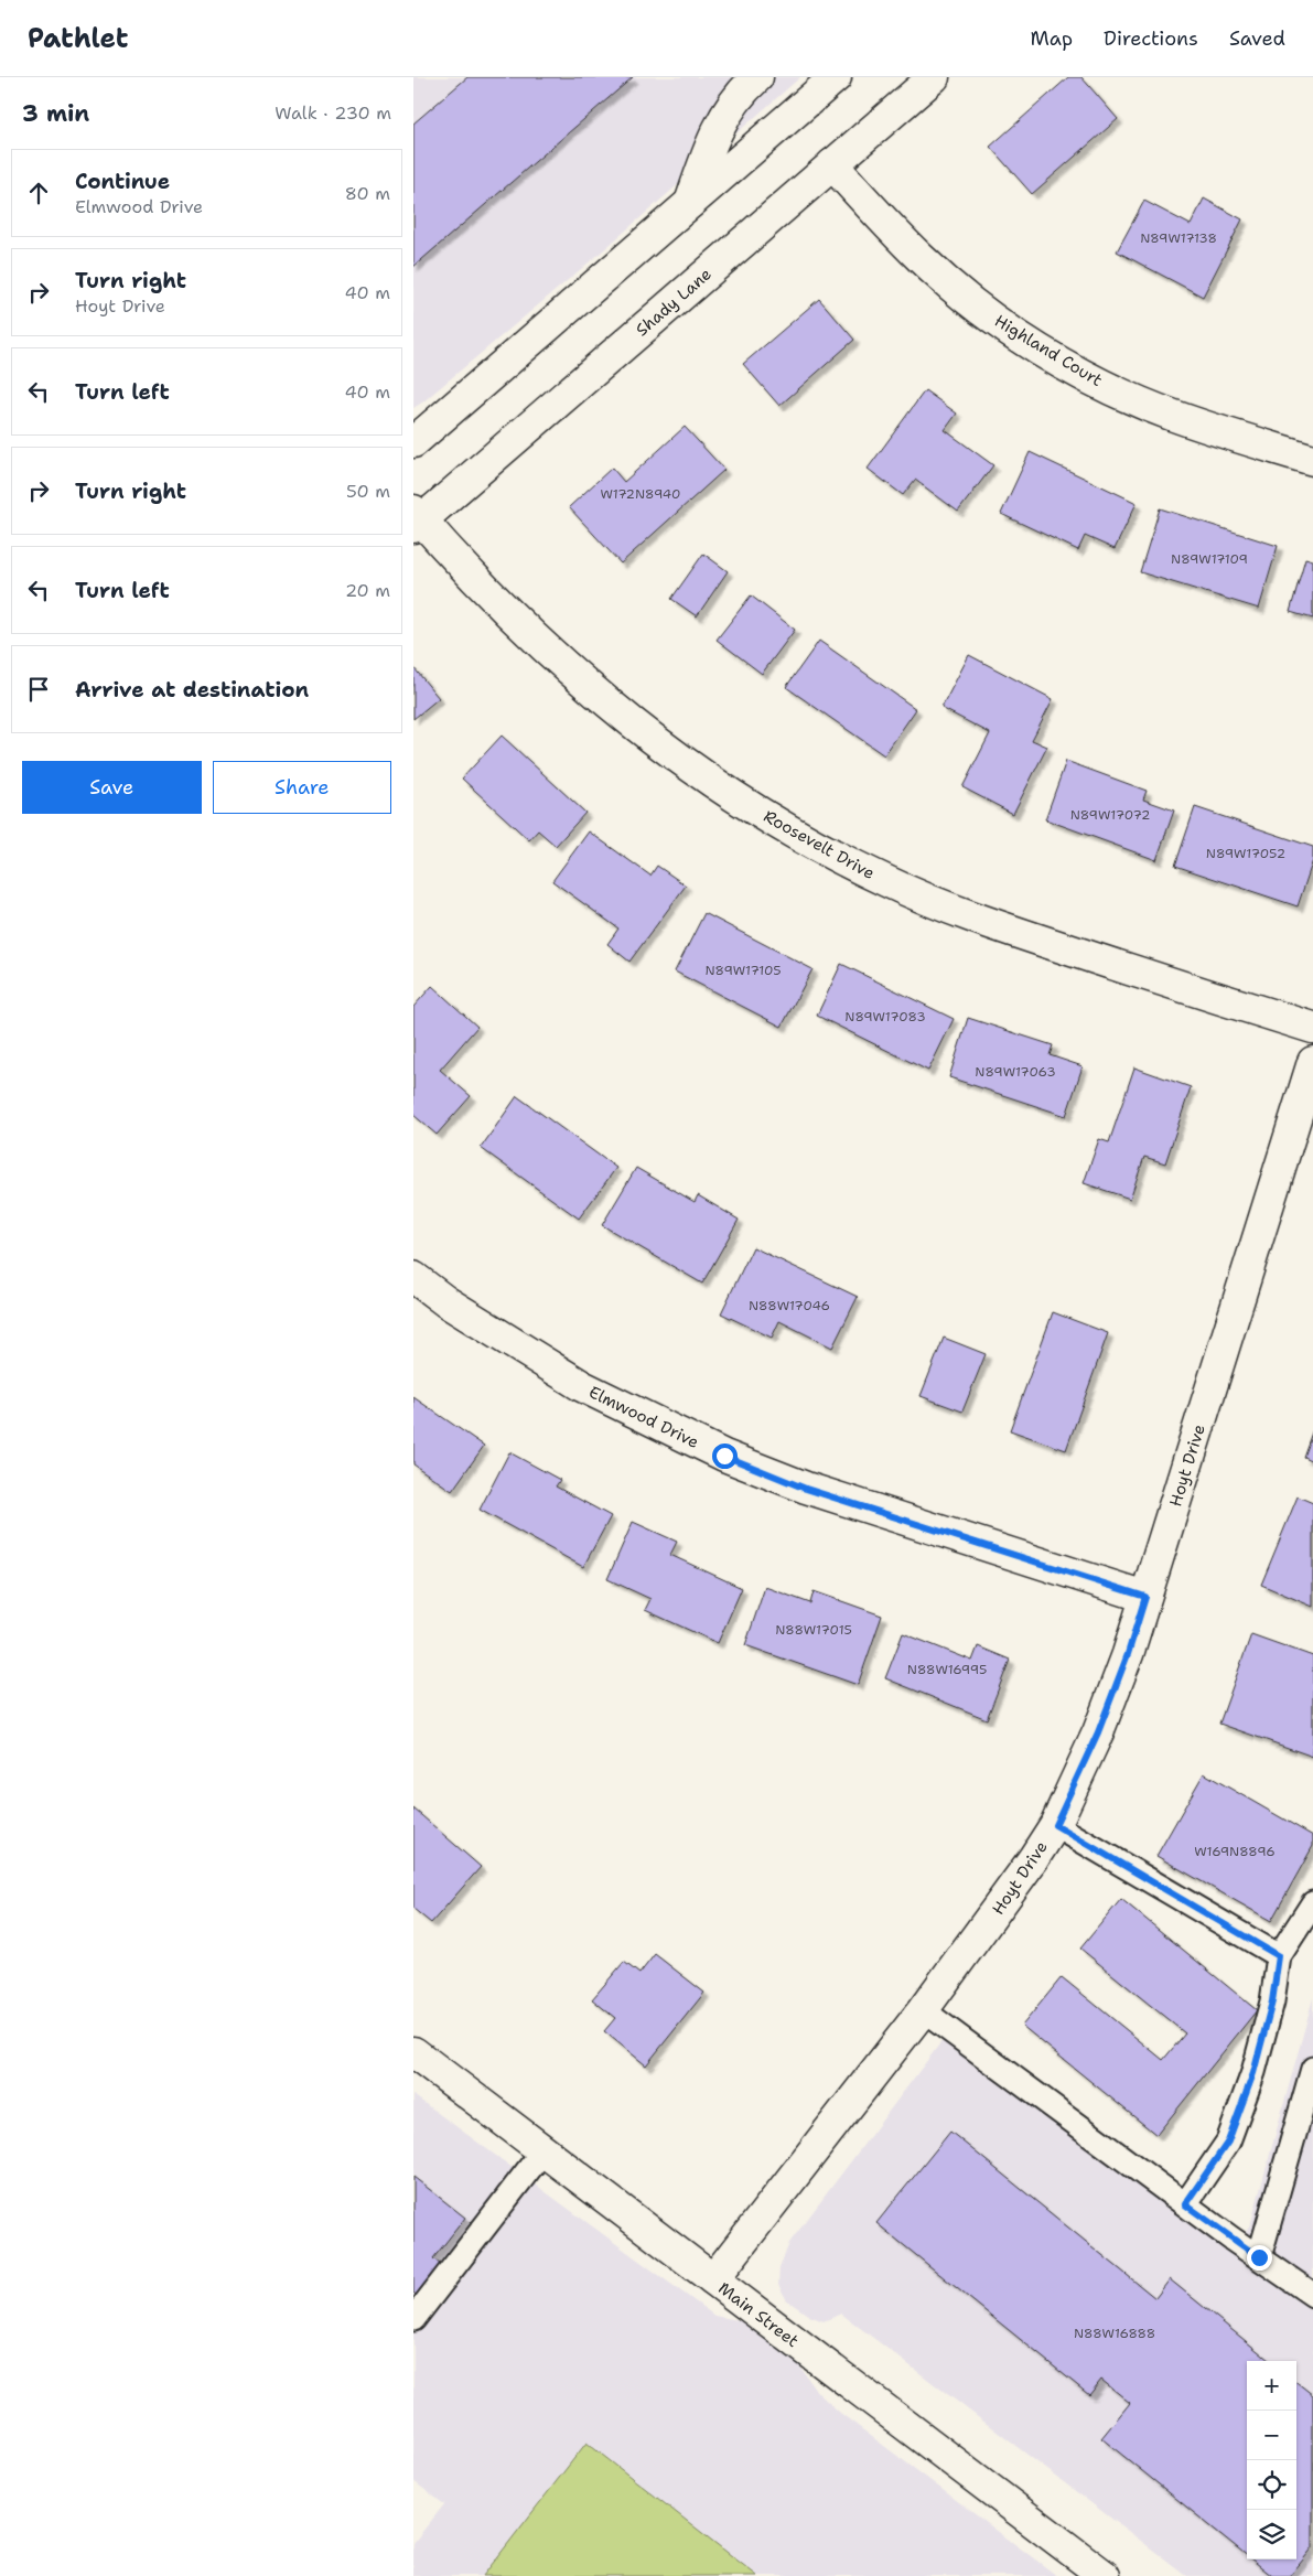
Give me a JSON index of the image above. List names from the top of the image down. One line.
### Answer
{"streets":{"street":["Shady Lane","Highland Court","Roosevelt Drive","Elmwood Drive","Hoyt Drive","Main Street"]},"crossings":[["Shady Lane","Highland Court"],["Shady Lane","Roosevelt Drive"],["Elmwood Drive","Hoyt Drive"],["Hoyt Drive","Main Street"]],"house_numbers":["N89W17138","W172N8940","N89W17109","N89W17072","N89W17052","N89W17105","N89W17083","N89W17063","N88W17046","N88W17015","N88W16995","W169N8896","N88W16888"],"page":{"header":"Pathlet","nav":["Map","Directions","Saved"],"heading":["3 min","Walk · 230 m"],"list":[["Continue","Elmwood Drive","80 m"],["Turn right","Hoyt Drive","40 m"],["Turn left","40 m"],["Turn right","50 m"],["Turn left","20 m"],"Arrive at destination"],"buttons":["Save","Share"],"map_buttons":["+","−"]}}
